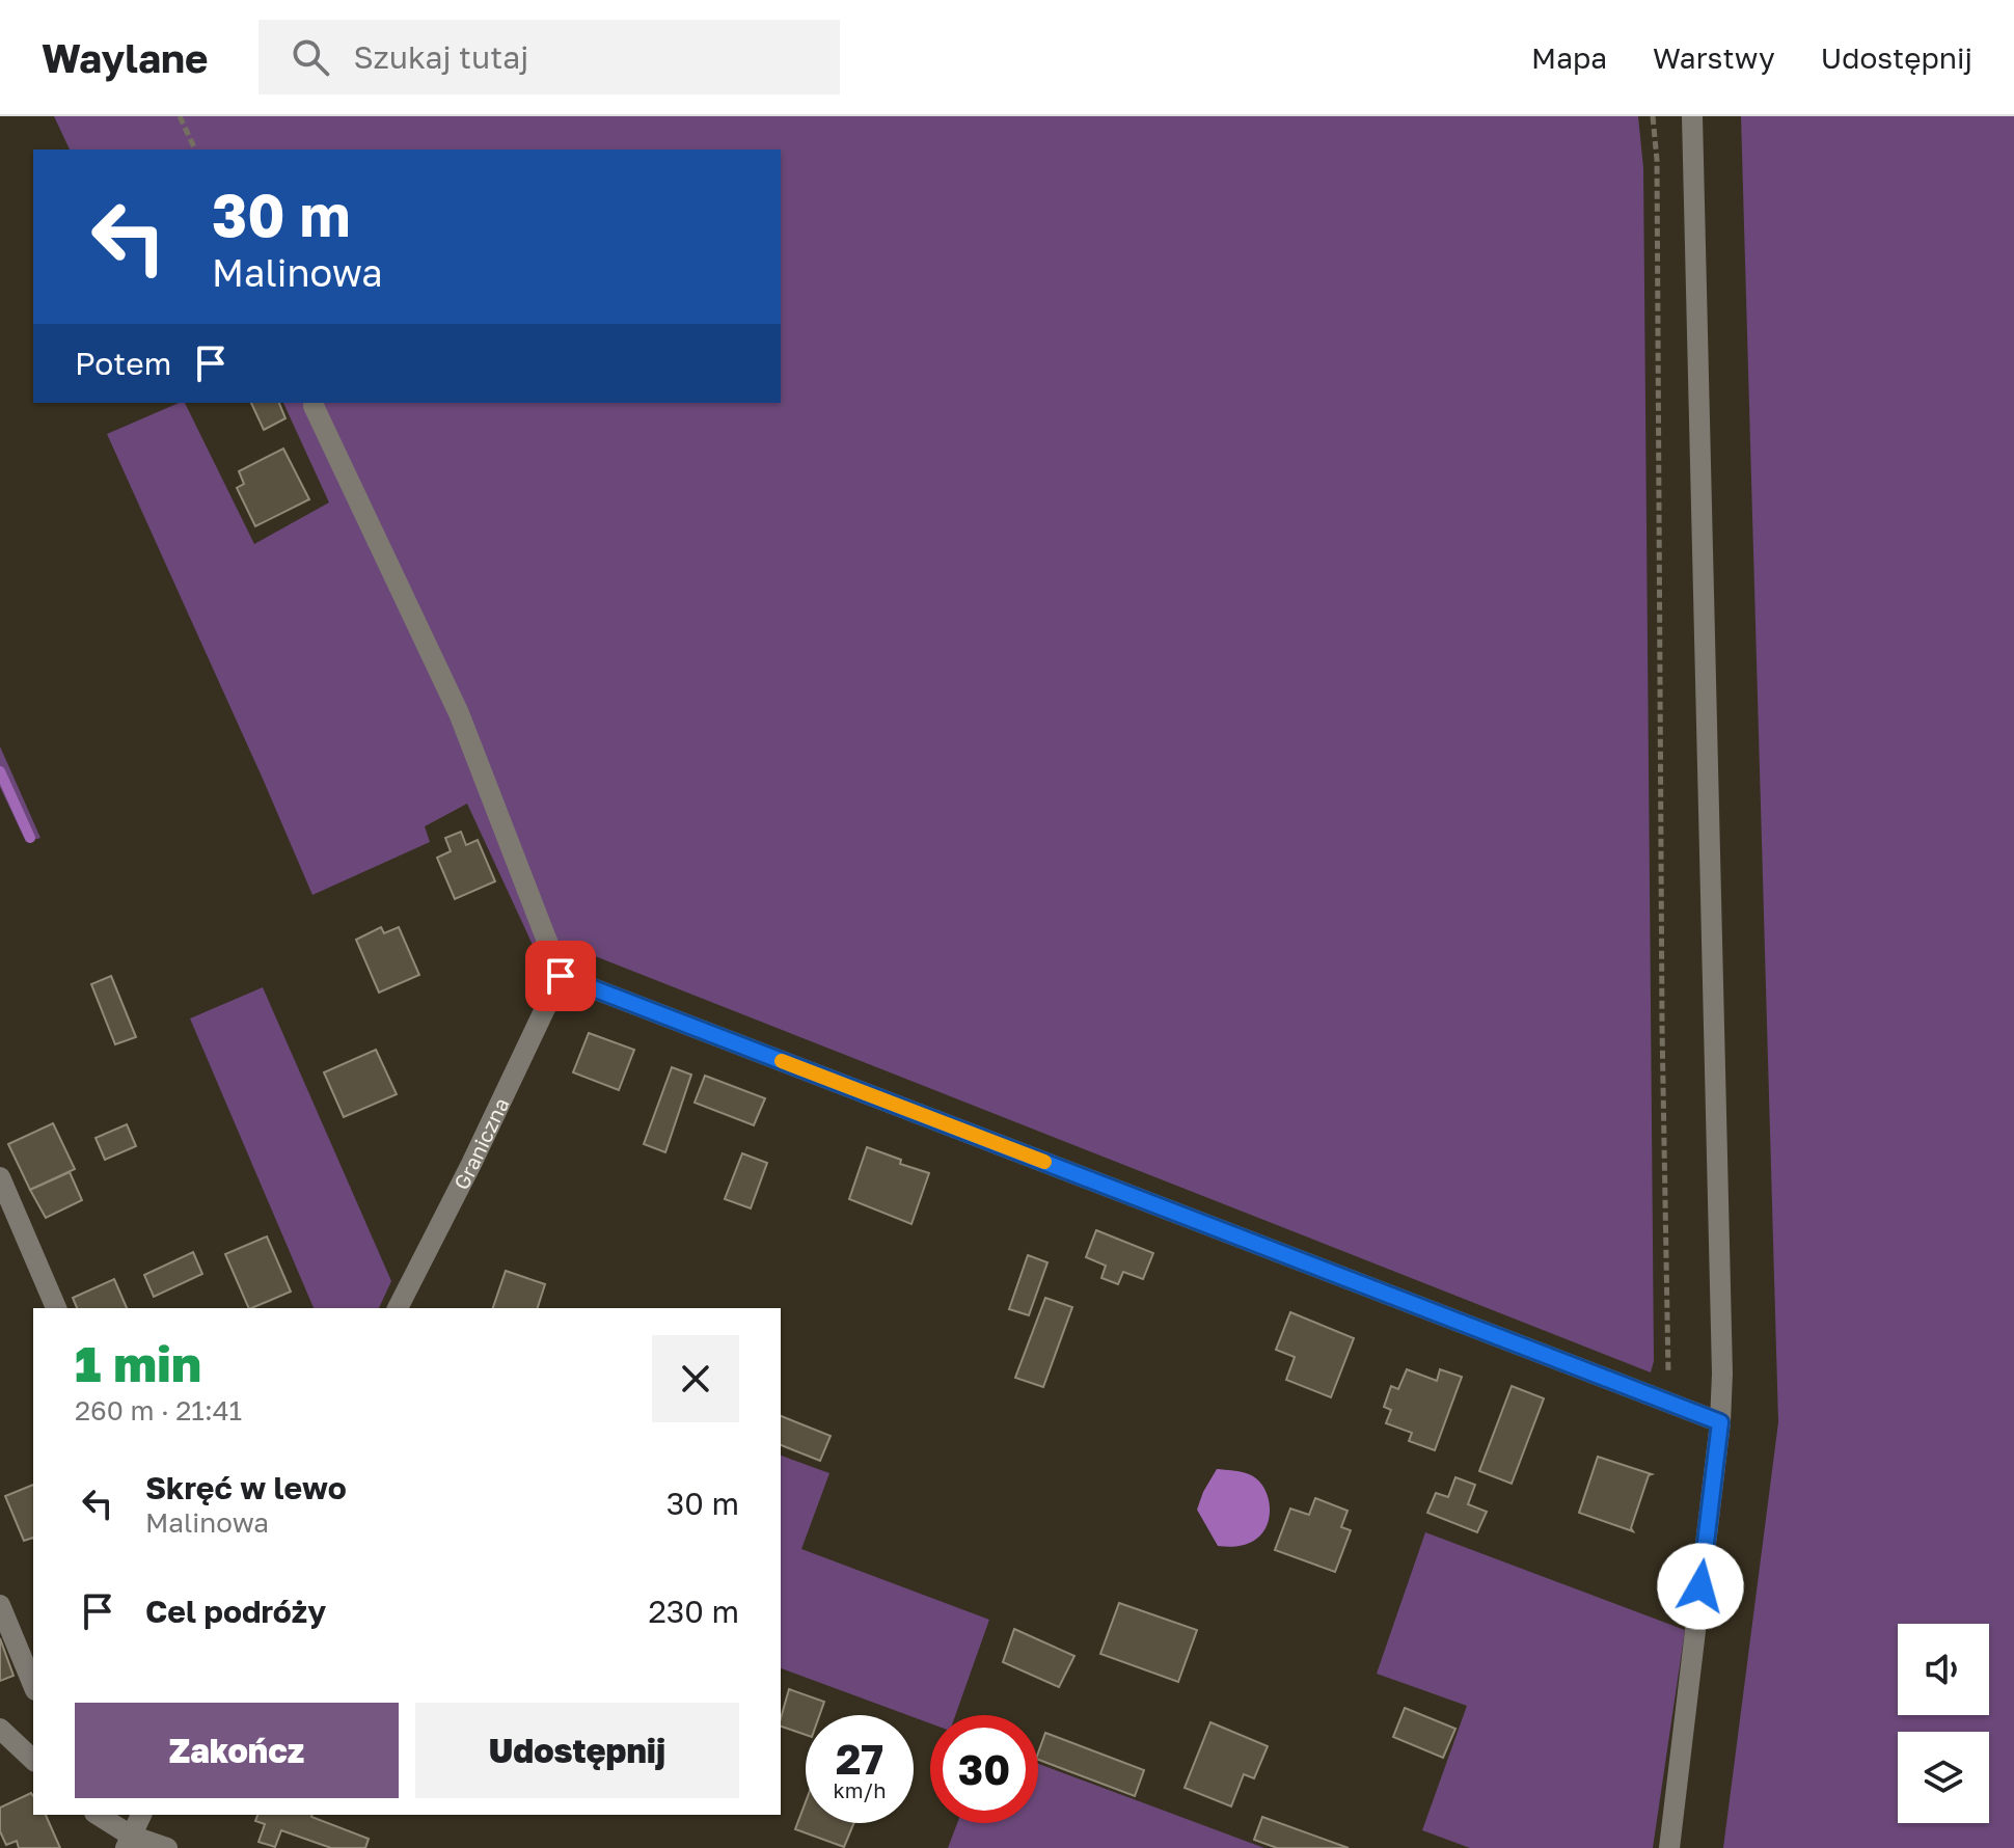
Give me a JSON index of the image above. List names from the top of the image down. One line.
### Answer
{"streets":{"street":["Graniczna"]},"page":{"header":"Waylane","search":"Szukaj tutaj","nav":["Mapa","Warstwy","Udostępnij"],"turn":["30 m","Malinowa"],"then":"Potem","heading":["1 min","260 m · 21:41"],"list":[{"name":"Skręć w lewo","note":"Malinowa","value":"30 m"},{"name":"Cel podróży","value":"230 m"}],"buttons":["Zakończ","Udostępnij"],"speed":"27 km/h","limit":"30"}}
